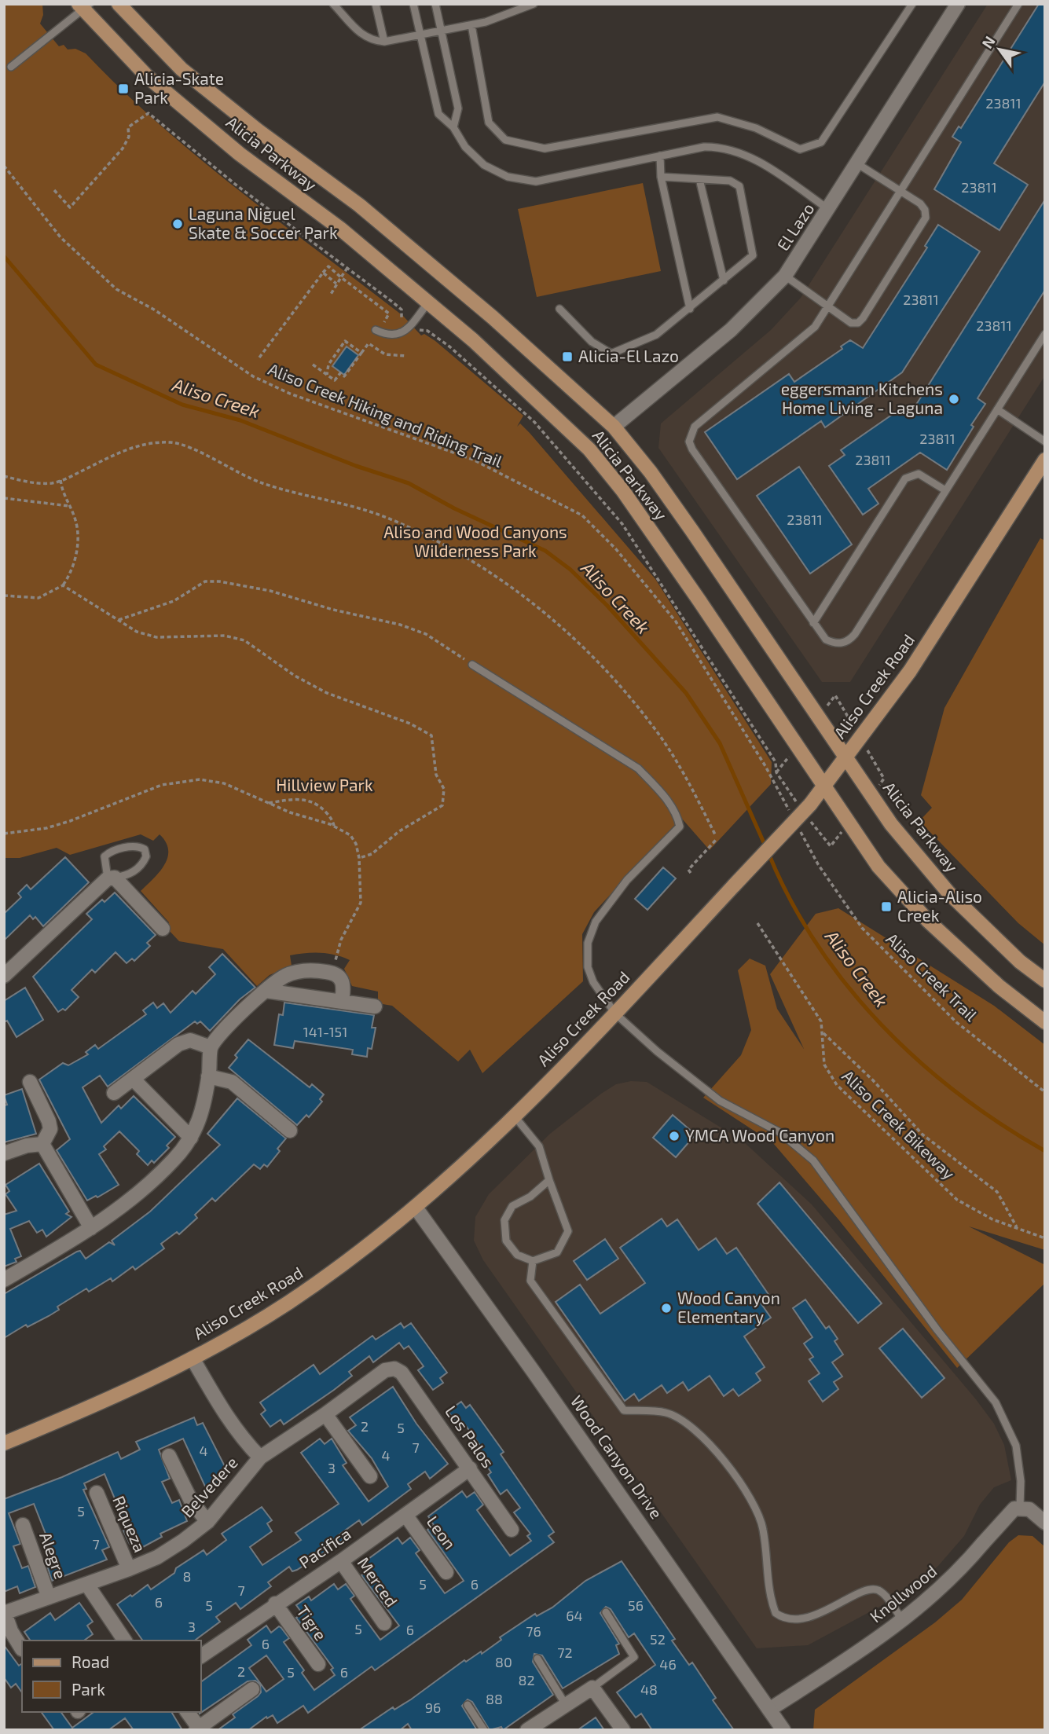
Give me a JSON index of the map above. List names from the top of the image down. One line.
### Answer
{"streets":{"main road":["Alicia Parkway","Aliso Creek Road"],"street":["El Lazo","Los Palos","Wood Canyon Drive","Belvedere","Riqueza","Leon","Pacifica","Alegre","Merced","Knollwood","Tigre"],"path":["Aliso Creek Hiking and Riding Trail","Aliso Creek Trail","Aliso Creek Bikeway"]},"crossings":[["Alicia Parkway","El Lazo"],["Alicia Parkway","Aliso Creek Road"],["Aliso Creek Road","Wood Canyon Drive"],["Los Palos","Belvedere"],["Los Palos","Pacifica"],["Wood Canyon Drive","Knollwood"],["Belvedere","Riqueza"],["Belvedere","Alegre"],["Leon","Pacifica"],["Pacifica","Merced"],["Pacifica","Tigre"]],"water":["Aliso Creek"],"parks":["Aliso and Wood Canyons Wilderness Park","Hillview Park"],"places":{"transit":["Alicia-Skate Park","Alicia-El Lazo","Alicia-Aliso Creek"],"other":["Laguna Niguel Skate & Soccer Park","eggersmann Kitchens Home Living - Laguna","YMCA Wood Canyon","Wood Canyon Elementary"]},"house_numbers":["23811","23811","23811","23811","23811","23811","23811","141-151","2","5","7","4","4","3","5","7","8","5","6","7","6","5","56","64","3","5","6","76","52","6","72","80","46","2","5","6","82","48","88","96"],"legend":["Road","Park"],"north":"top left"}
